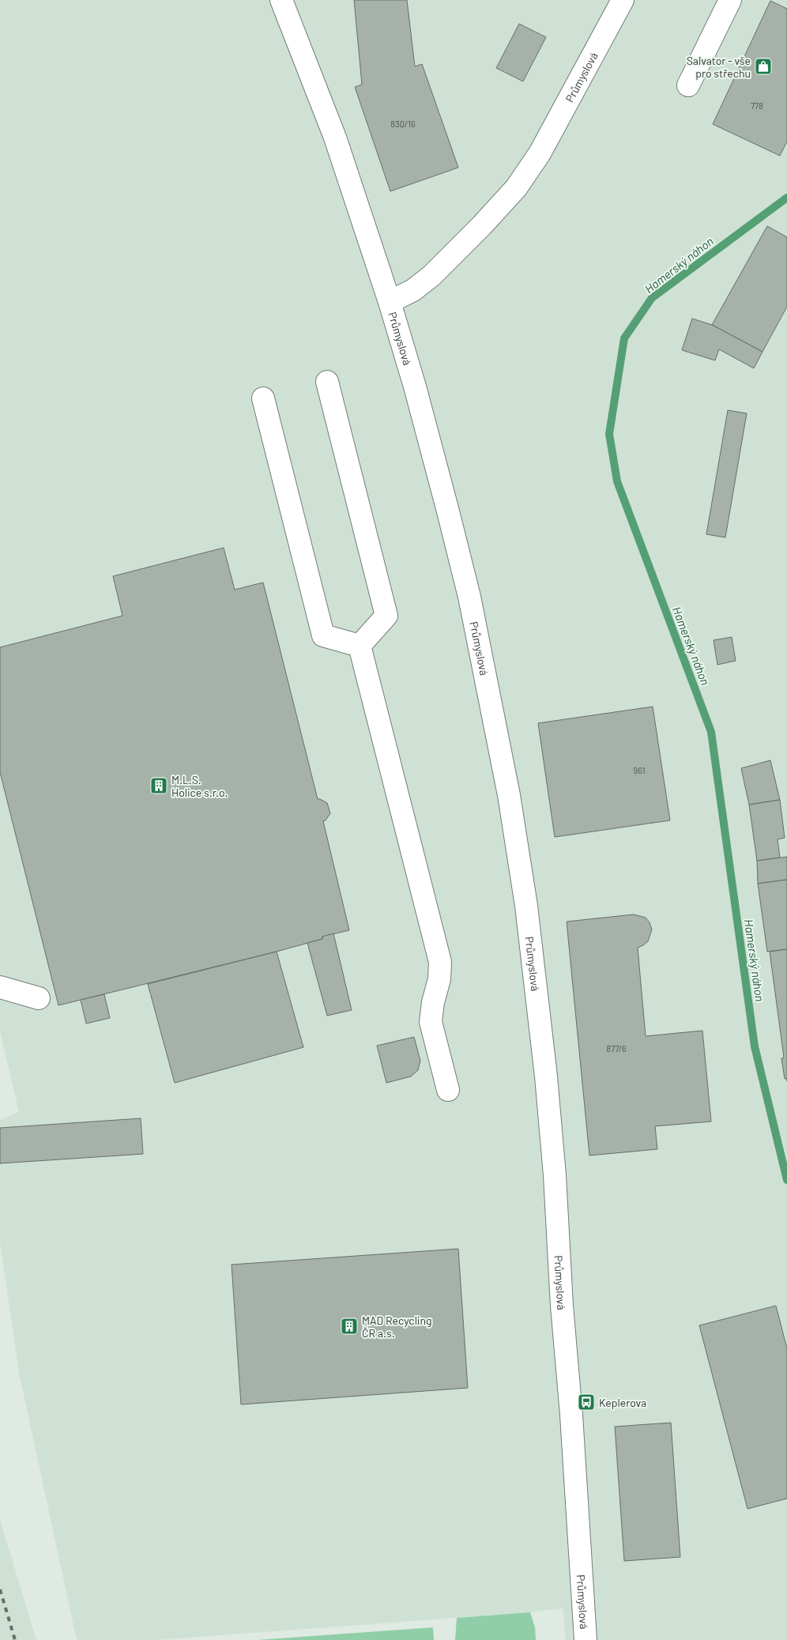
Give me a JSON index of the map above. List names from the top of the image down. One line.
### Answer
{"streets":{"street":["Průmyslová"]},"water":["Hamerský náhon"],"places":{"shop":["Salvator - vše pro střechu"],"building":["M.L.S. Holice s.r.o.","MAD Recycling ČR a.s."],"bus stop":["Keplerova"]},"house_numbers":["778","830/16","961","877/6"]}
